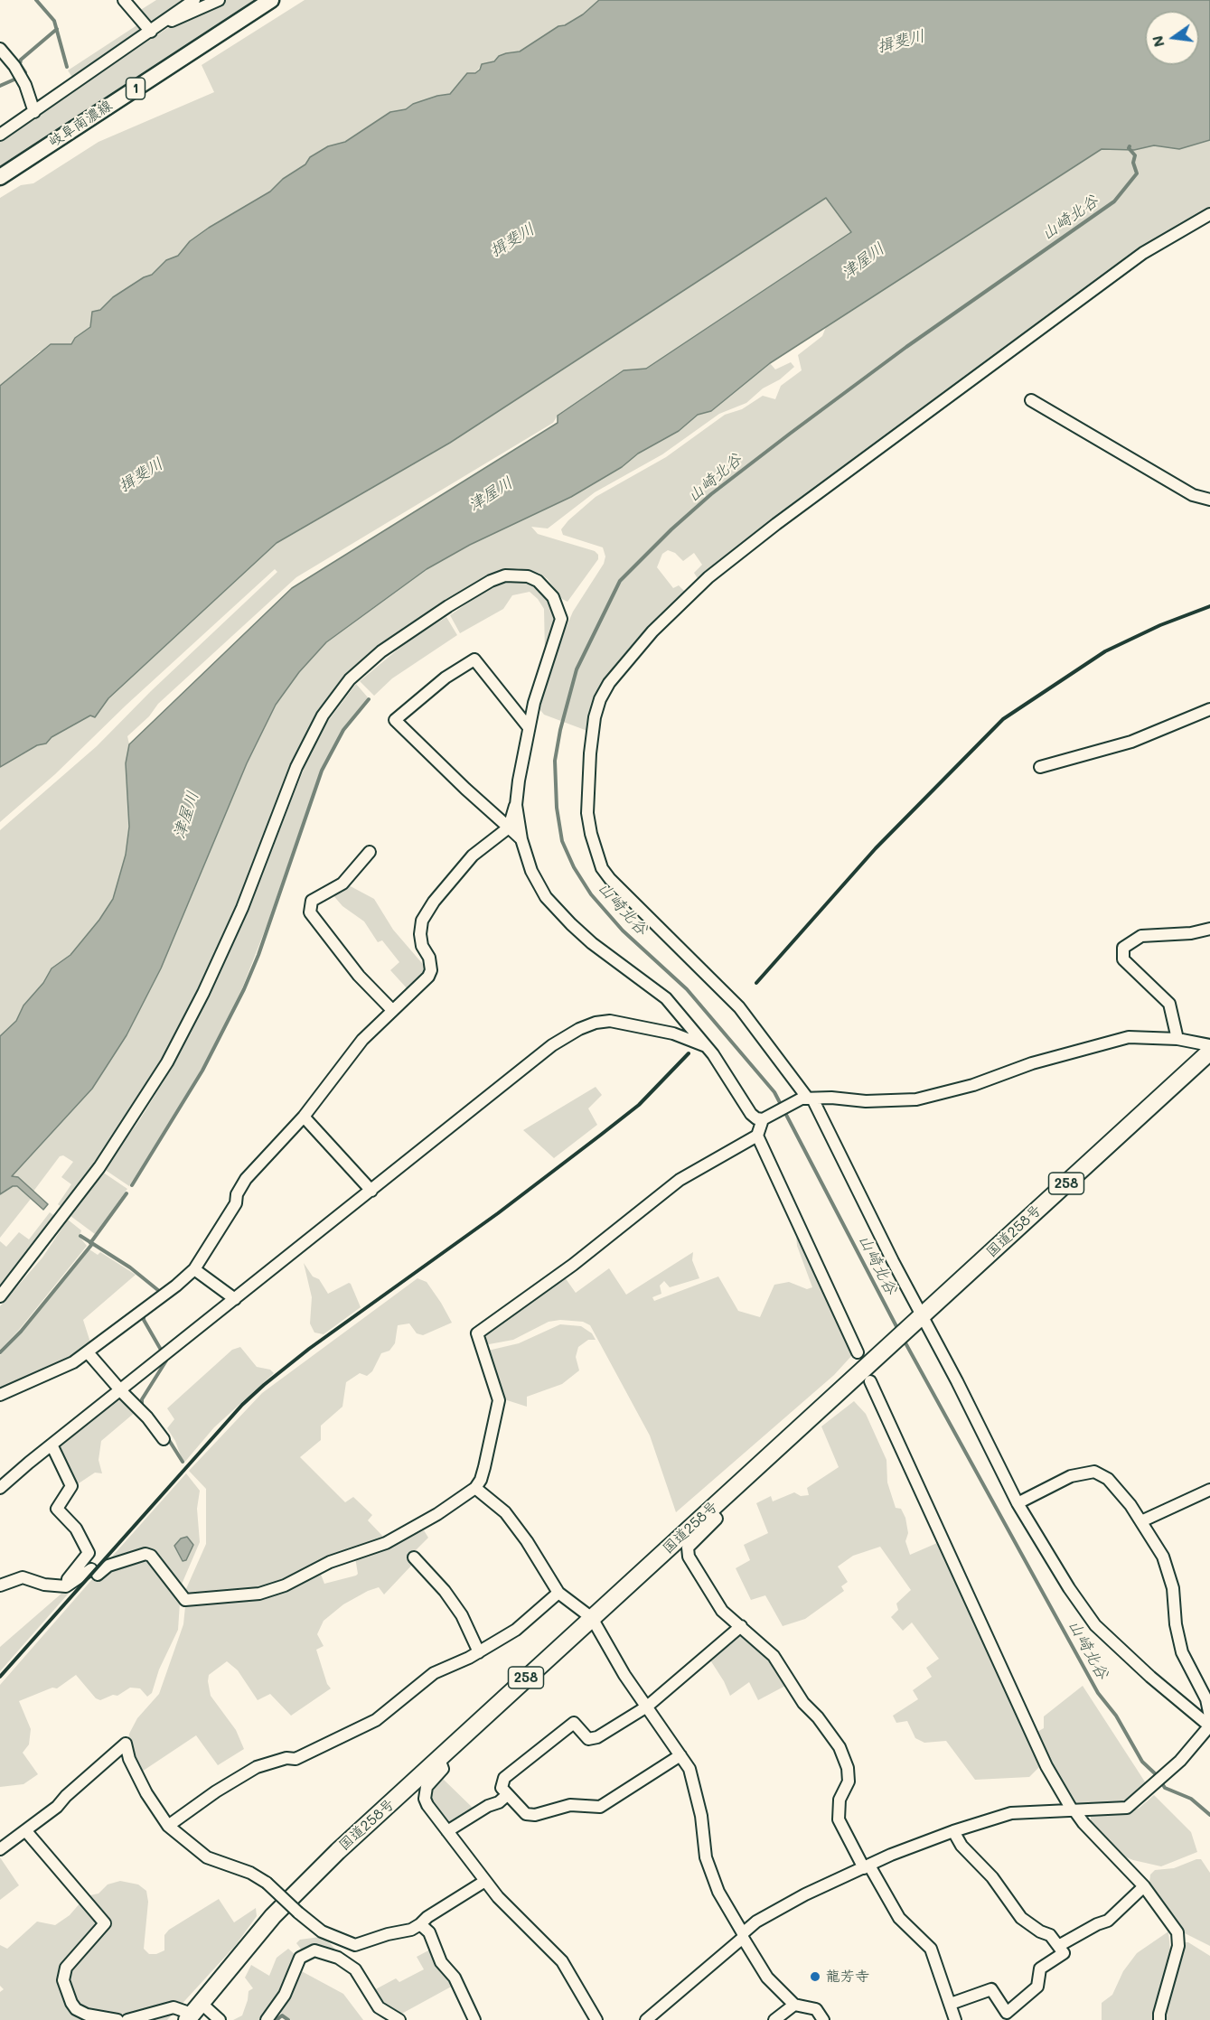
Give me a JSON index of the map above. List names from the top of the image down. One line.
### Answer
{"streets":{"highway":["258","国道258号"],"main road":["1","岐阜南濃線"]},"water":["揖斐川","山崎北谷","津屋川"],"places":["龍芳寺"],"north":"left"}
